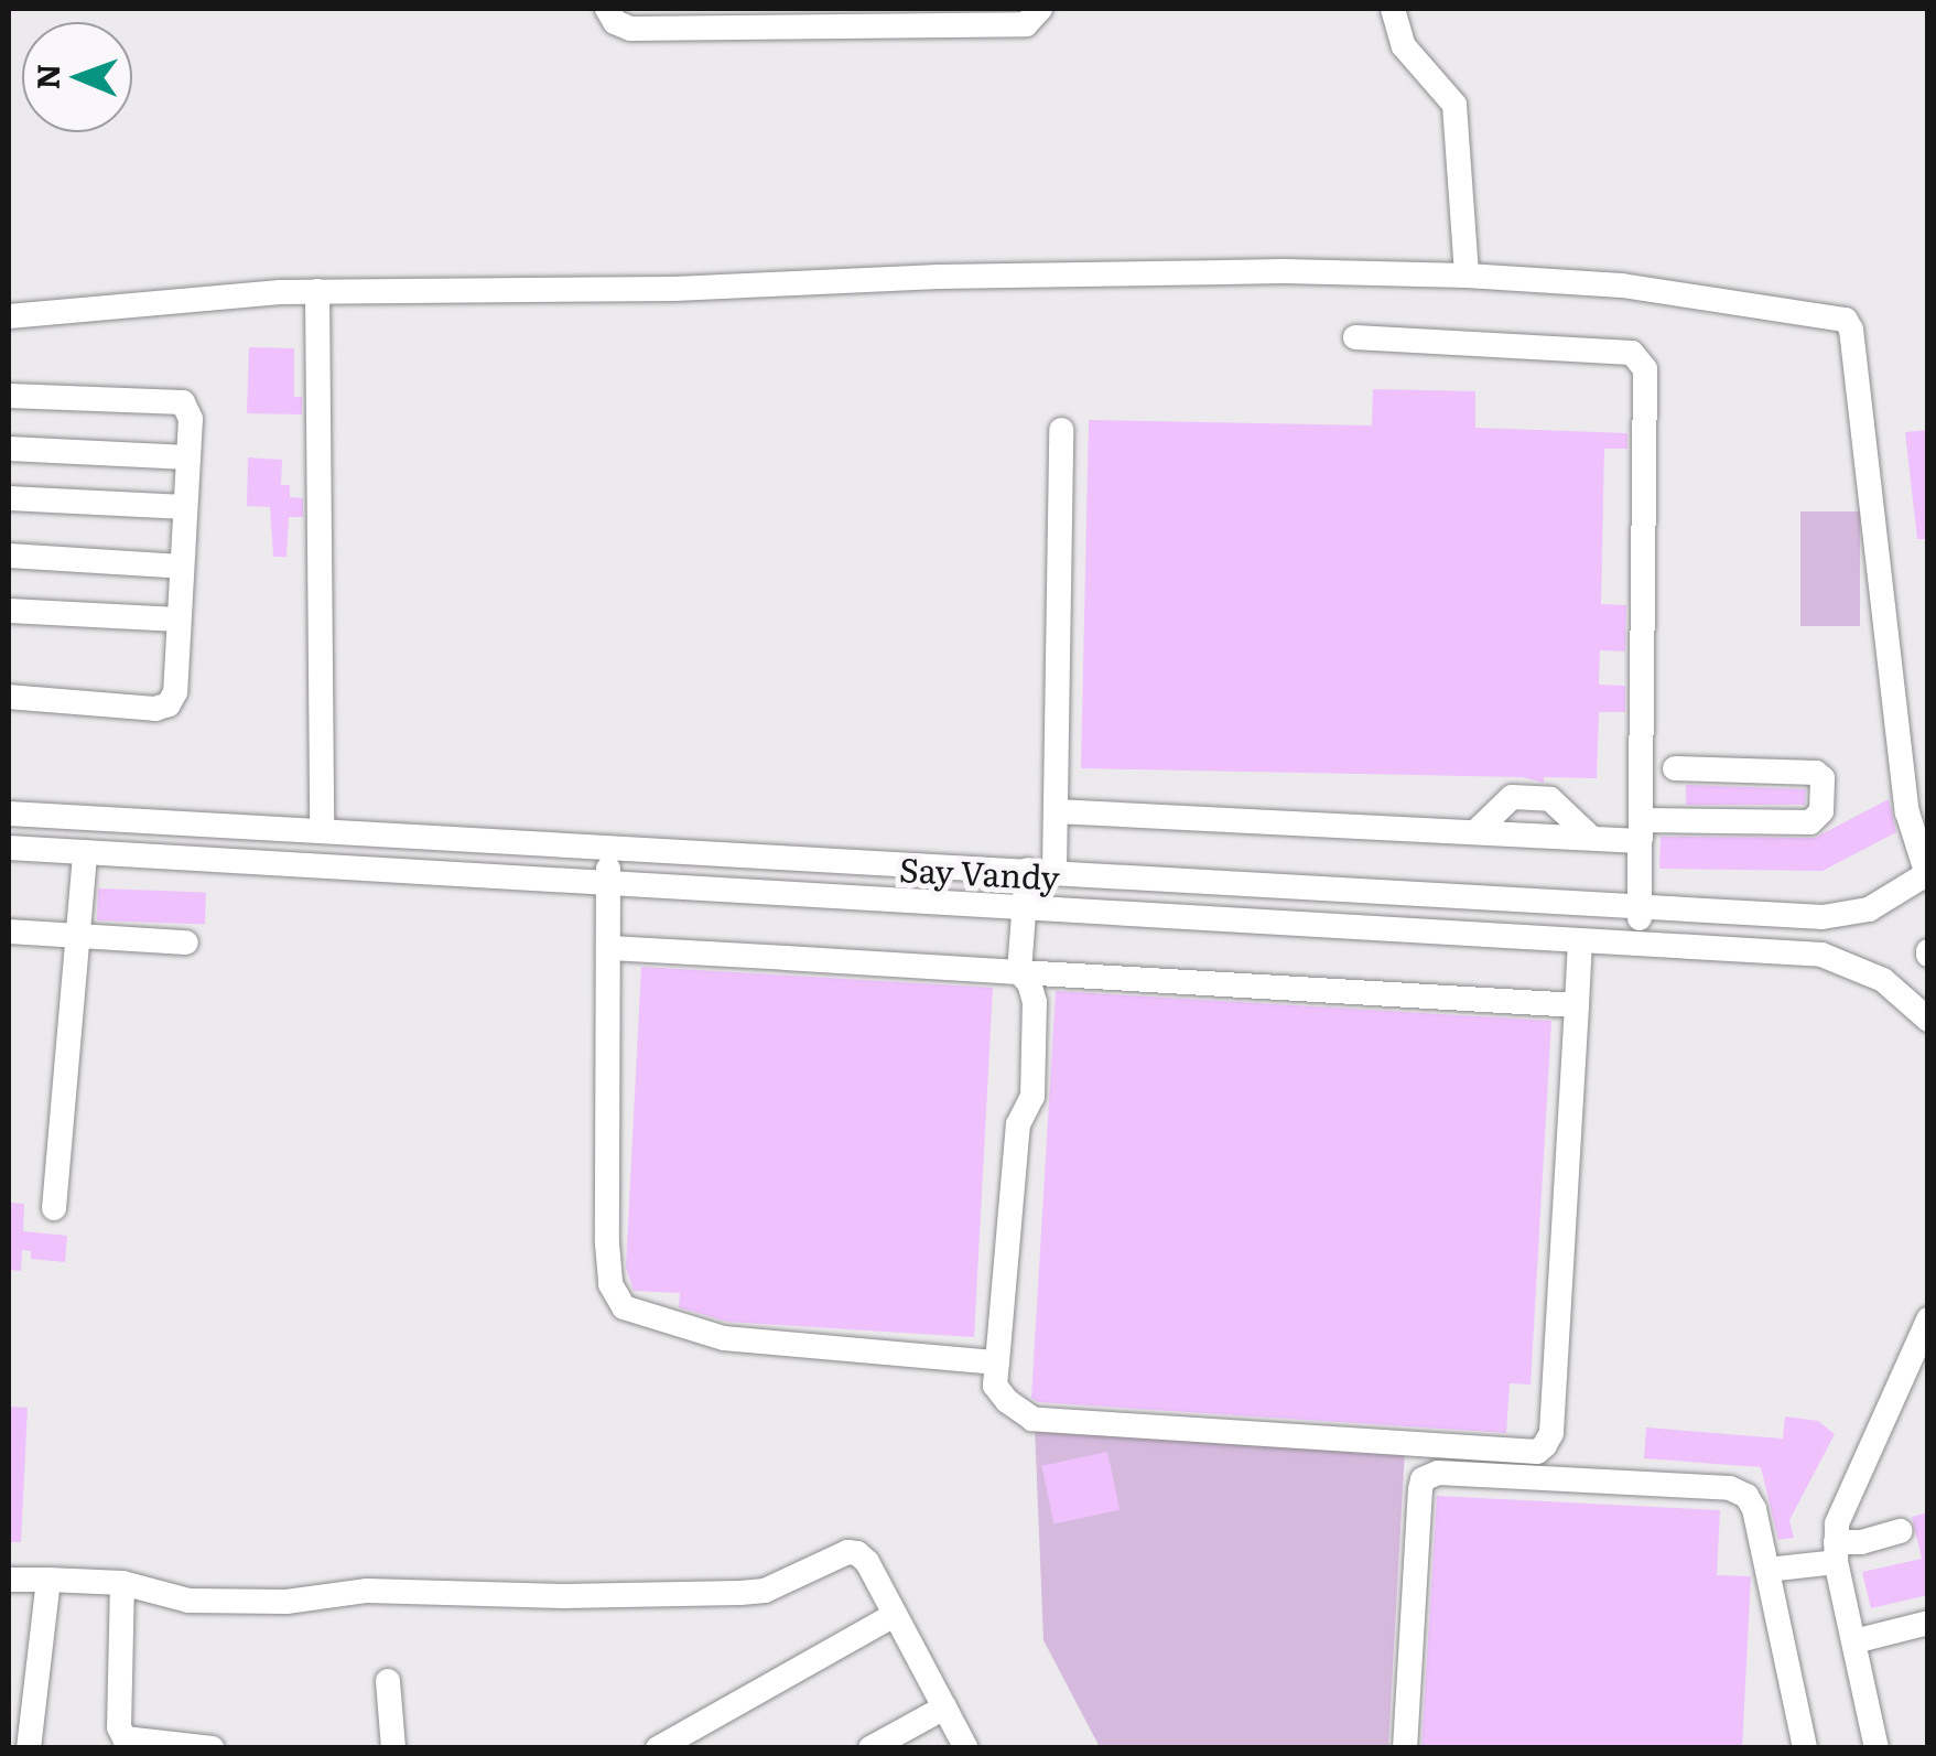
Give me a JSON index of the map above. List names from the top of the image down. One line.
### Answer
{"streets":{"street":["Say Vandy"]},"north":"left"}
